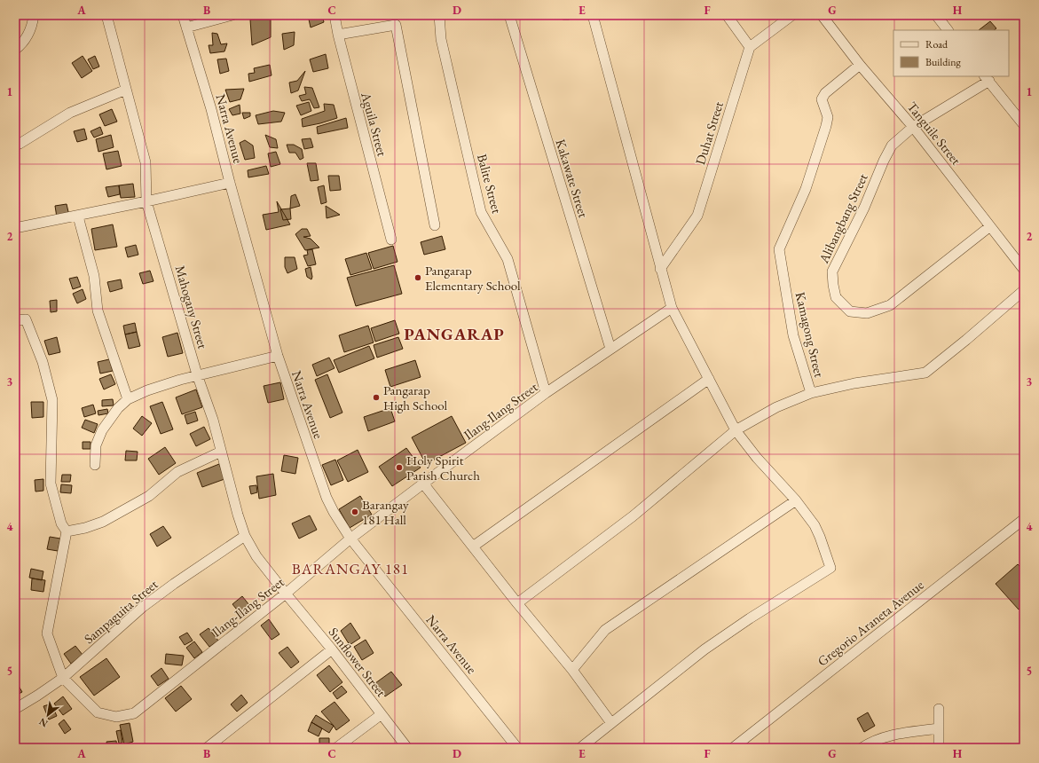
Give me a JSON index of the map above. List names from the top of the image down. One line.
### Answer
{"streets":{"street":["Aguila Street","Narra Avenue","Duhat Street","Tanguile Street","Kakawate Street","Balite Street","Alibangbang Street","Mahogany Street","Kamagong Street","Ilang-Ilang Street","Sampaguita Street","Gregorio Araneta Avenue","Sunflower Street"]},"crossings":[["Narra Avenue","Ilang-Ilang Street"],["Tanguile Street","Alibangbang Street"],["Tanguile Street","Kamagong Street"],["Kakawate Street","Ilang-Ilang Street"],["Balite Street","Ilang-Ilang Street"],["Mahogany Street","Ilang-Ilang Street"],["Mahogany Street","Sampaguita Street"],["Mahogany Street","Sunflower Street"],["Ilang-Ilang Street","Sampaguita Street"],["Ilang-Ilang Street","Sunflower Street"]],"districts":["PANGARAP","BARANGAY 181"],"places":["Pangarap Elementary School","Pangarap High School","Holy Spirit Parish Church","Barangay 181 Hall"],"legend":["Road","Building"],"north":"bottom left","grid":{"columns":["A","B","C","D","E","F","G","H"],"rows":["1","2","3","4","5"]}}
